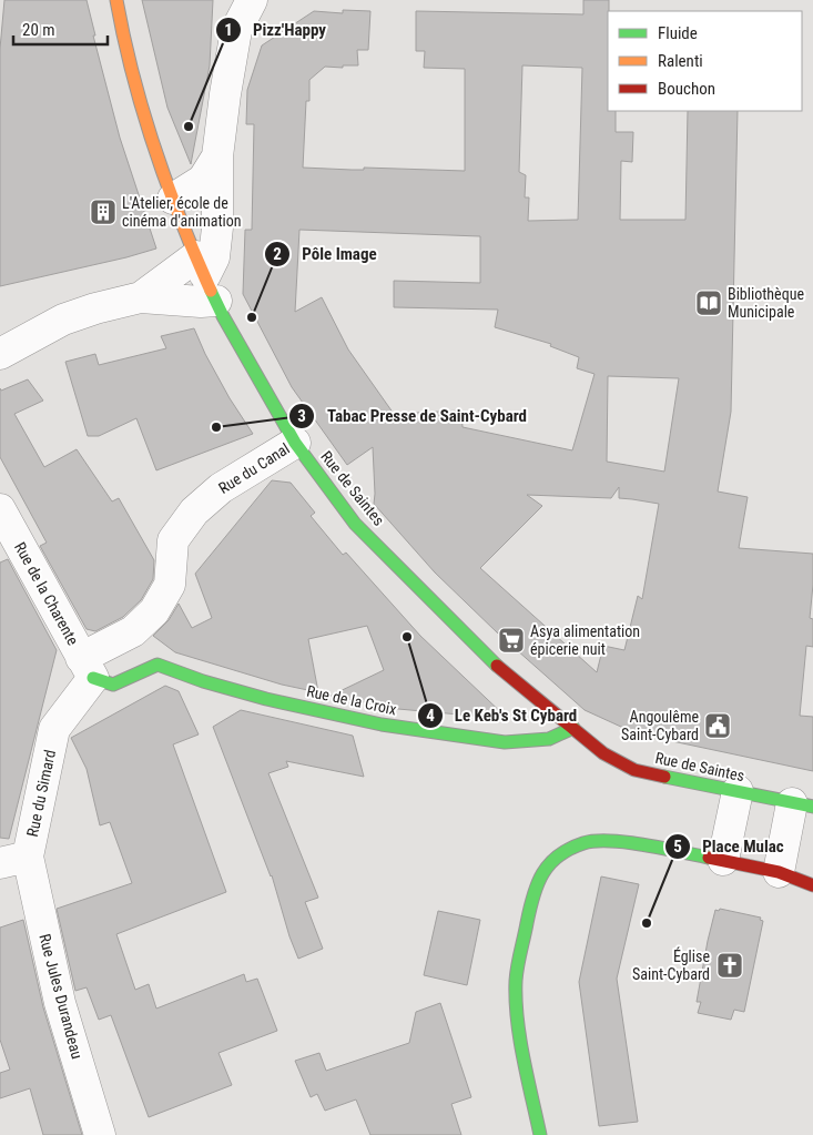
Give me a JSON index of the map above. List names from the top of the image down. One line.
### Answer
{"streets":{"main road":["Rue de Saintes","Rue de la Croix"],"street":["Rue du Canal","Rue de la Charente","Rue du Simard","Rue Jules Durandeau"]},"crossings":[["Rue du Canal","Rue de Saintes"],["Rue du Canal","Rue de la Charente"],["Rue du Canal","Rue du Simard"],["Rue de Saintes","Rue de la Croix"],["Rue de la Charente","Rue du Simard"],["Rue du Simard","Rue Jules Durandeau"]],"places":{"other":["Pizz'Happy","Pôle Image","Tabac Presse de Saint-Cybard","Le Keb's St Cybard","Place Mulac"],"building":["L'Atelier, école de cinéma d'animation"],"library":["Bibliothèque Municipale"],"supermarket":["Asya alimentation épicerie nuit"],"public building":["Angoulême Saint-Cybard"],"church":["Église Saint-Cybard"]},"legend":["Fluide","Ralenti","Bouchon"],"scale_bar":"20 m"}
